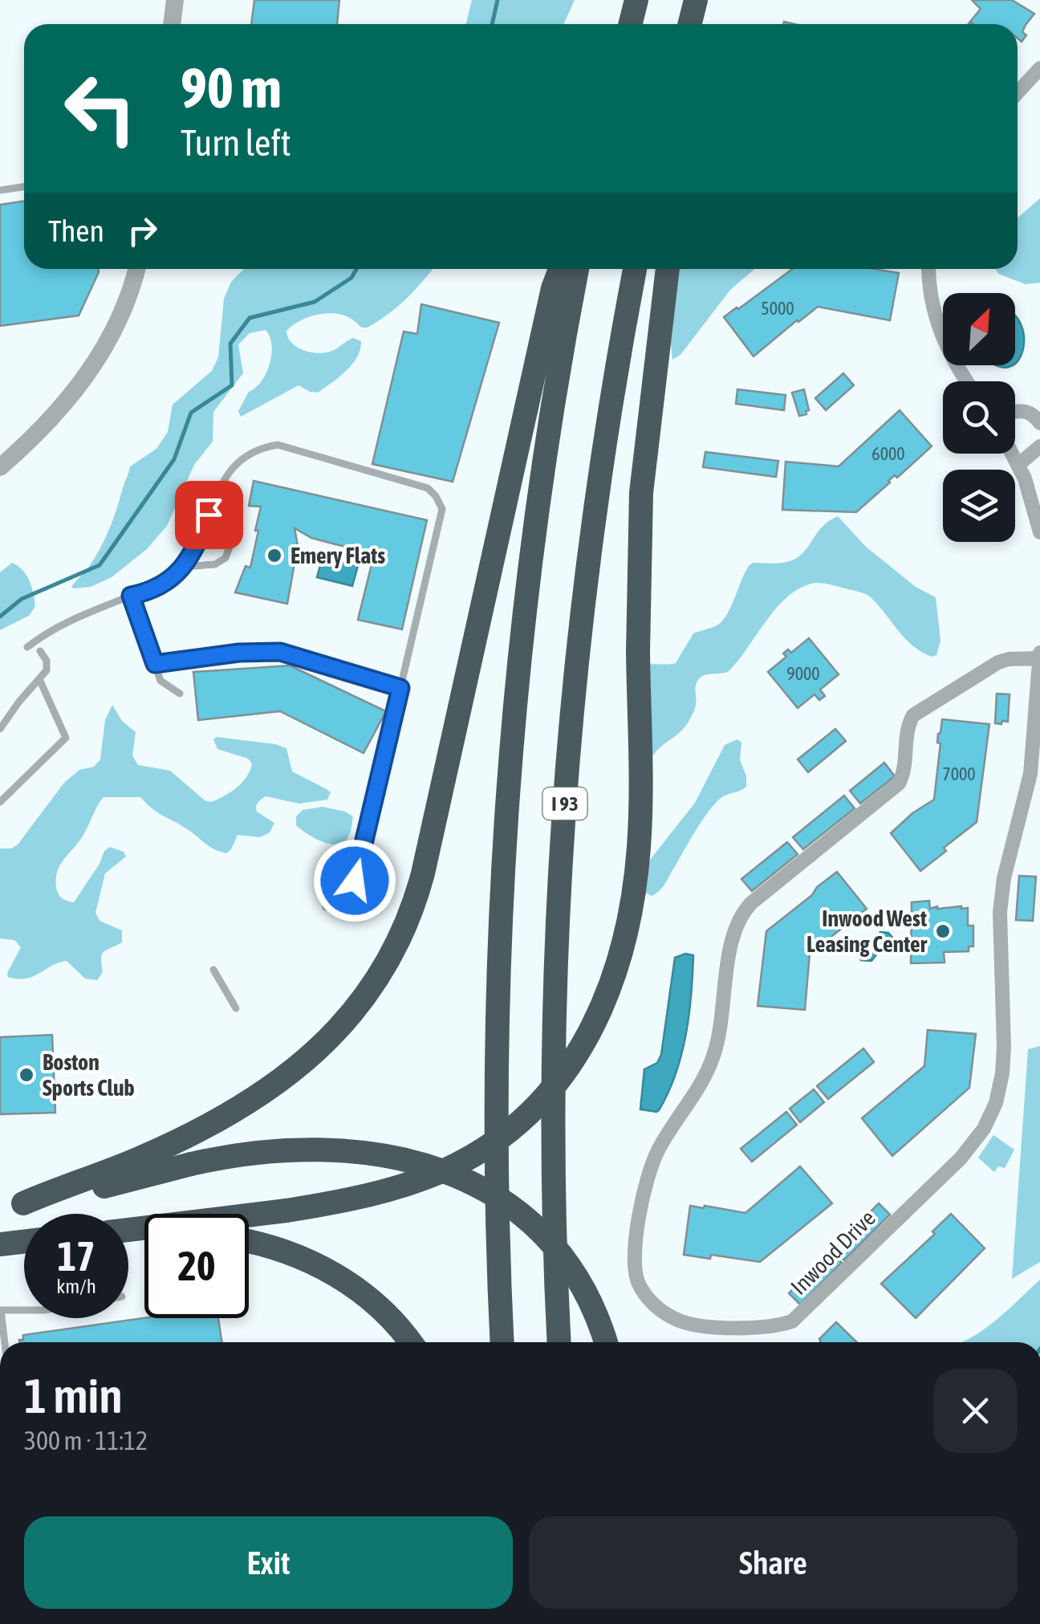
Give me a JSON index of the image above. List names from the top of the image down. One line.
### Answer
{"streets":{"highway":["I 93"],"street":["Inwood Drive"]},"places":["Emery Flats","Inwood West Leasing Center","Boston Sports Club"],"house_numbers":["5000","6000","9000","7000"],"north":"top right","page":{"turn":["90 m","Turn left"],"then":"Then","speed":"17 km/h","limit":"20","heading":["1 min","300 m · 11:12"],"buttons":["Exit","Share"]}}
